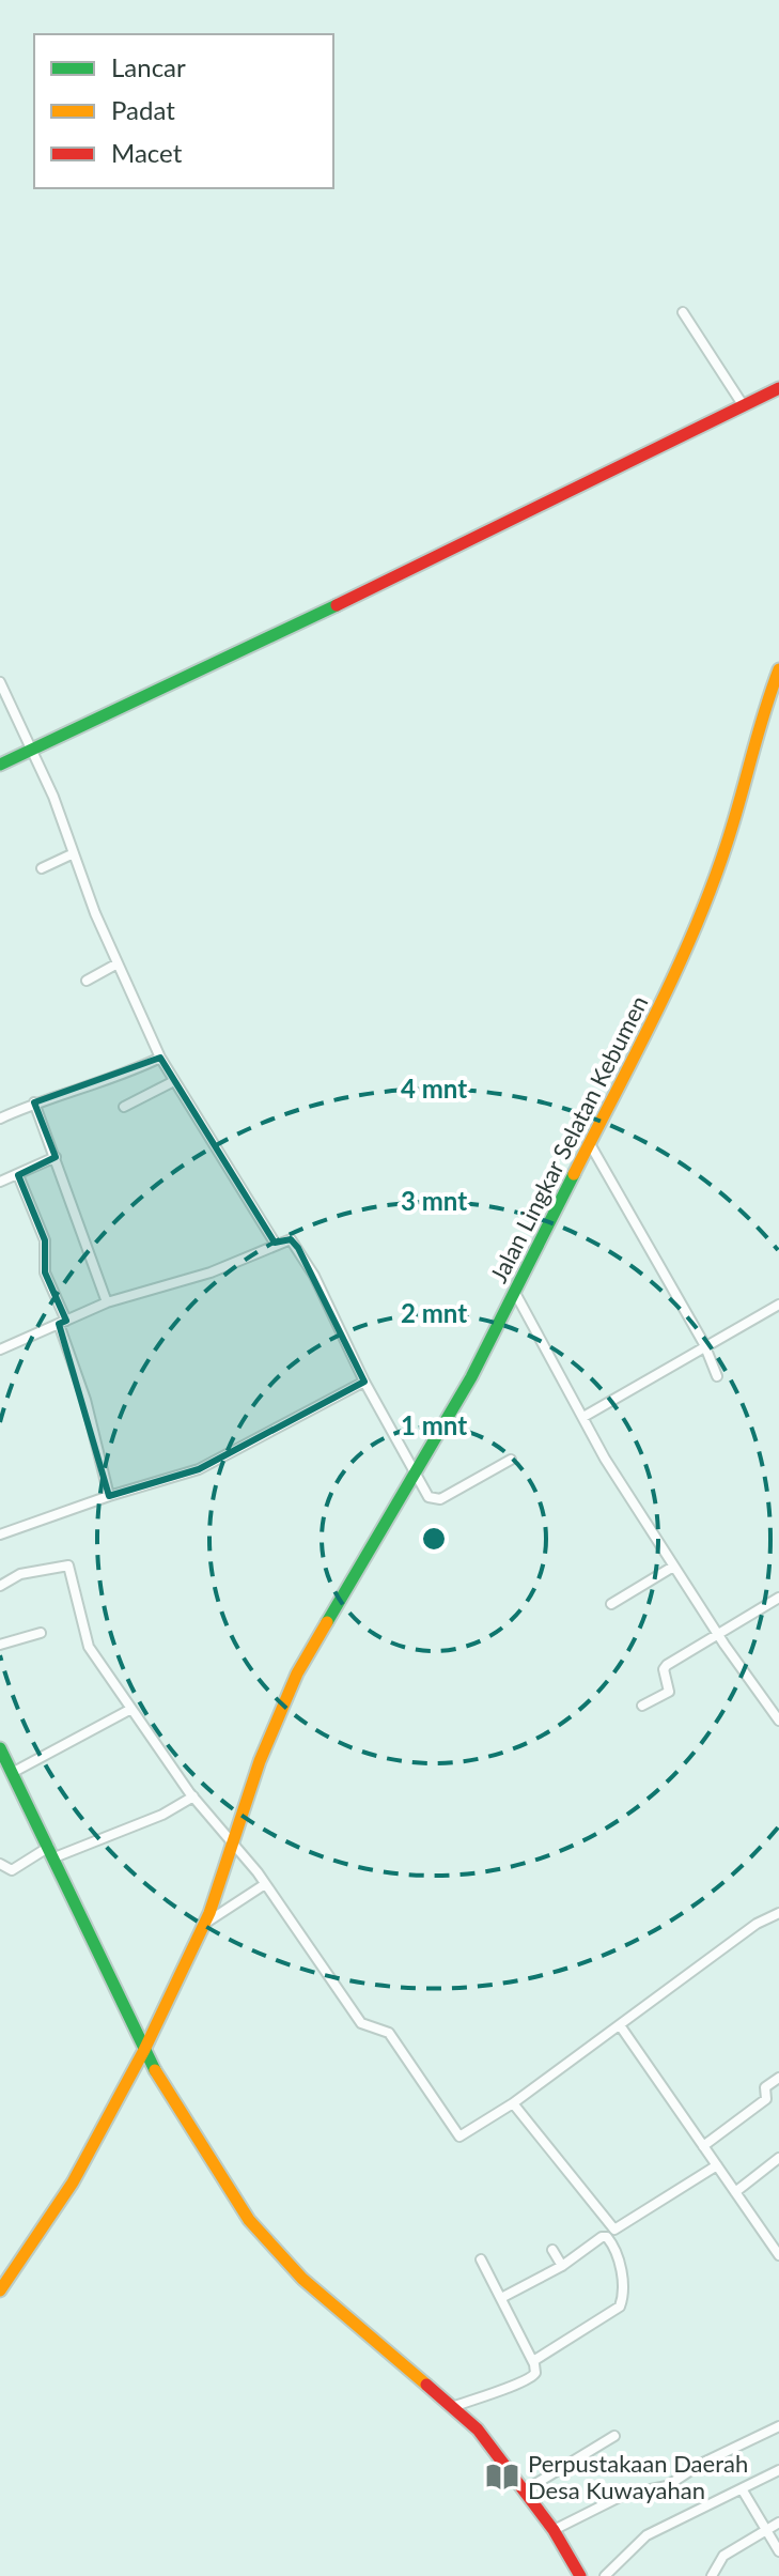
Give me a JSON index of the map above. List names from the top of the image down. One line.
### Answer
{"streets":{"main road":["Jalan Lingkar Selatan Kebumen"]},"places":{"library":["Perpustakaan Daerah Desa Kuwayahan"]},"legend":["Lancar","Padat","Macet"],"rings":["4 mnt","3 mnt","2 mnt","1 mnt"]}
